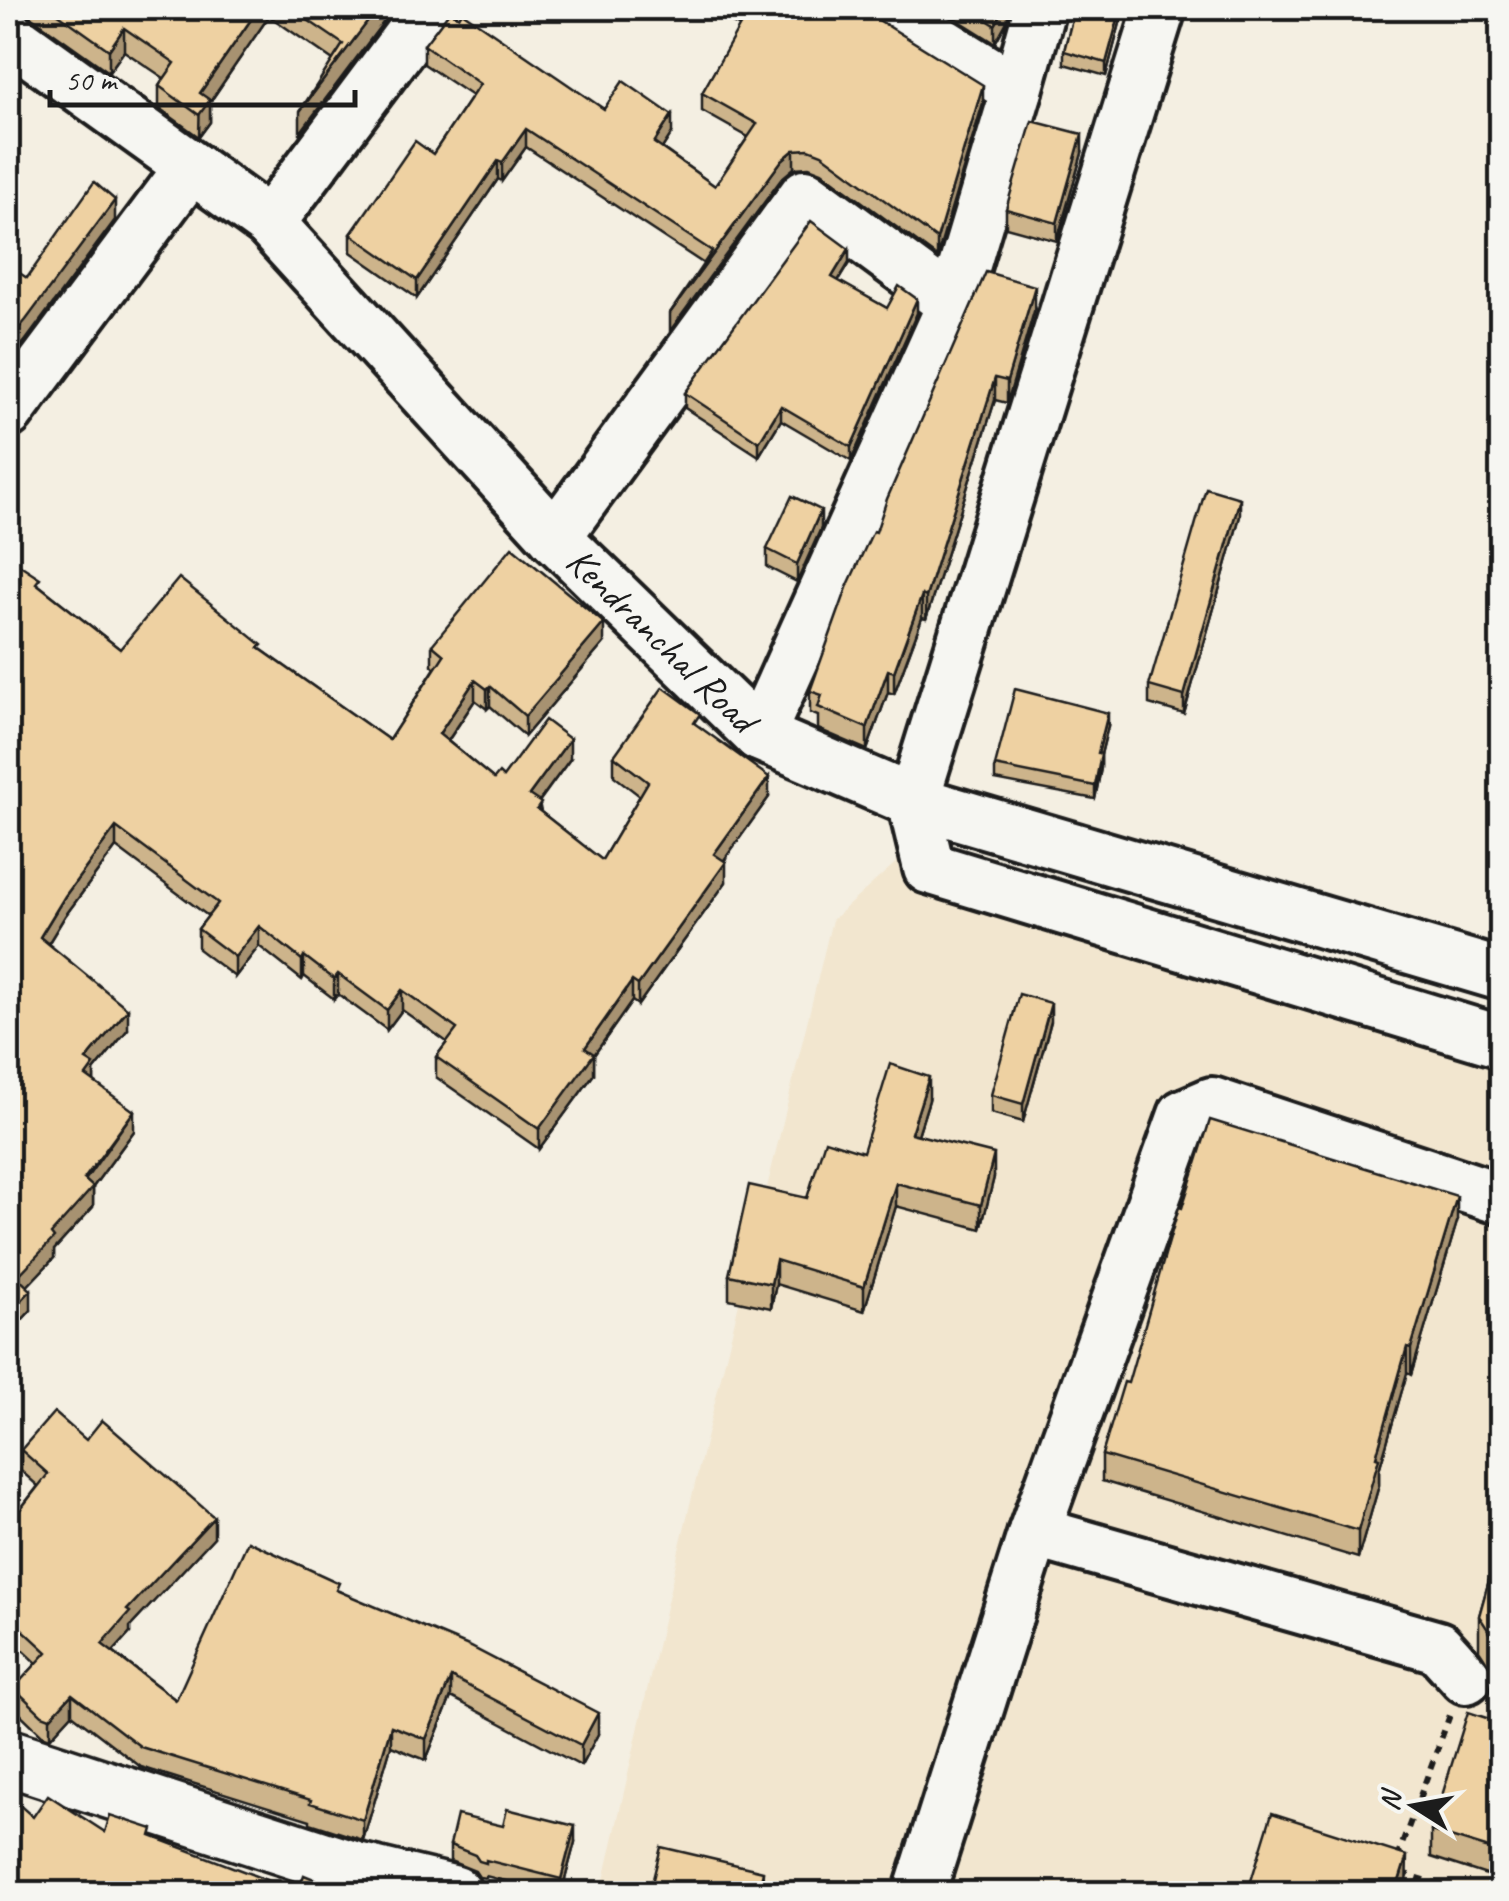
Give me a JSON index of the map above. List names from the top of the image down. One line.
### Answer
{"streets":{"street":["Kendranchal Road"]},"scale_bar":"50 m","north":"left"}
